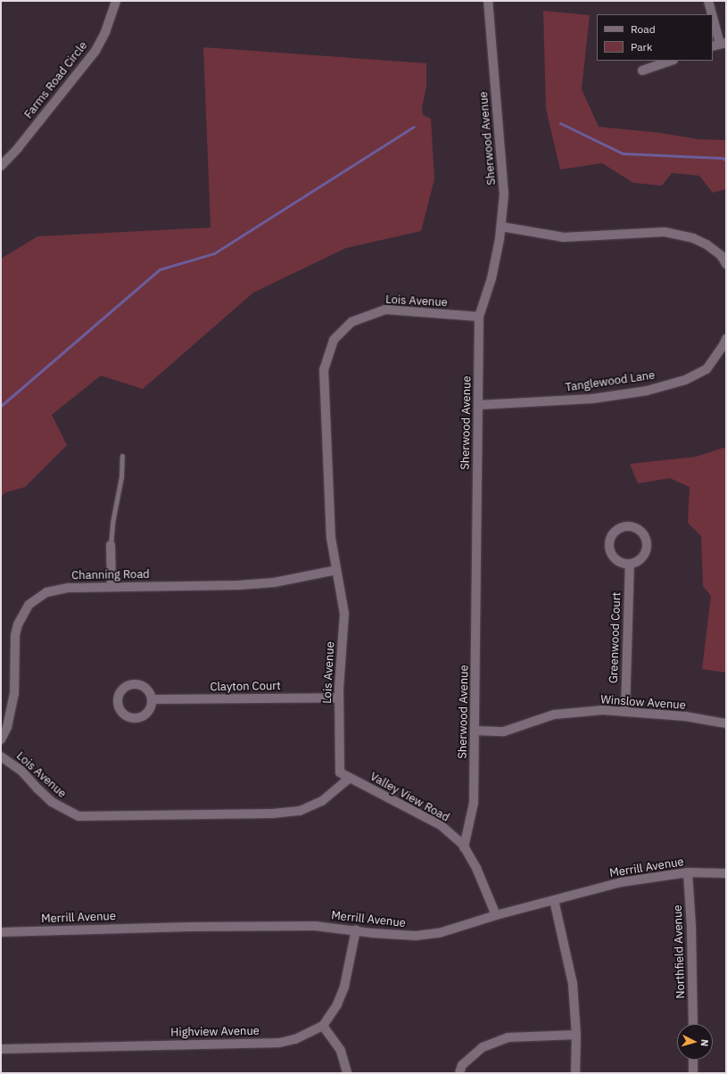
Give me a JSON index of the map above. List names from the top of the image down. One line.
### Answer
{"streets":{"street":["Farms Road Circle","Sherwood Avenue","Lois Avenue","Tanglewood Lane","Channing Road","Greenwood Court","Clayton Court","Winslow Avenue","Valley View Road","Merrill Avenue","Northfield Avenue","Highview Avenue"]},"crossings":[["Sherwood Avenue","Lois Avenue"],["Sherwood Avenue","Tanglewood Lane"],["Sherwood Avenue","Winslow Avenue"],["Sherwood Avenue","Valley View Road"],["Lois Avenue","Channing Road"],["Lois Avenue","Clayton Court"],["Lois Avenue","Valley View Road"],["Greenwood Court","Winslow Avenue"],["Valley View Road","Merrill Avenue"],["Merrill Avenue","Northfield Avenue"]],"legend":["Road","Park"],"north":"right"}
